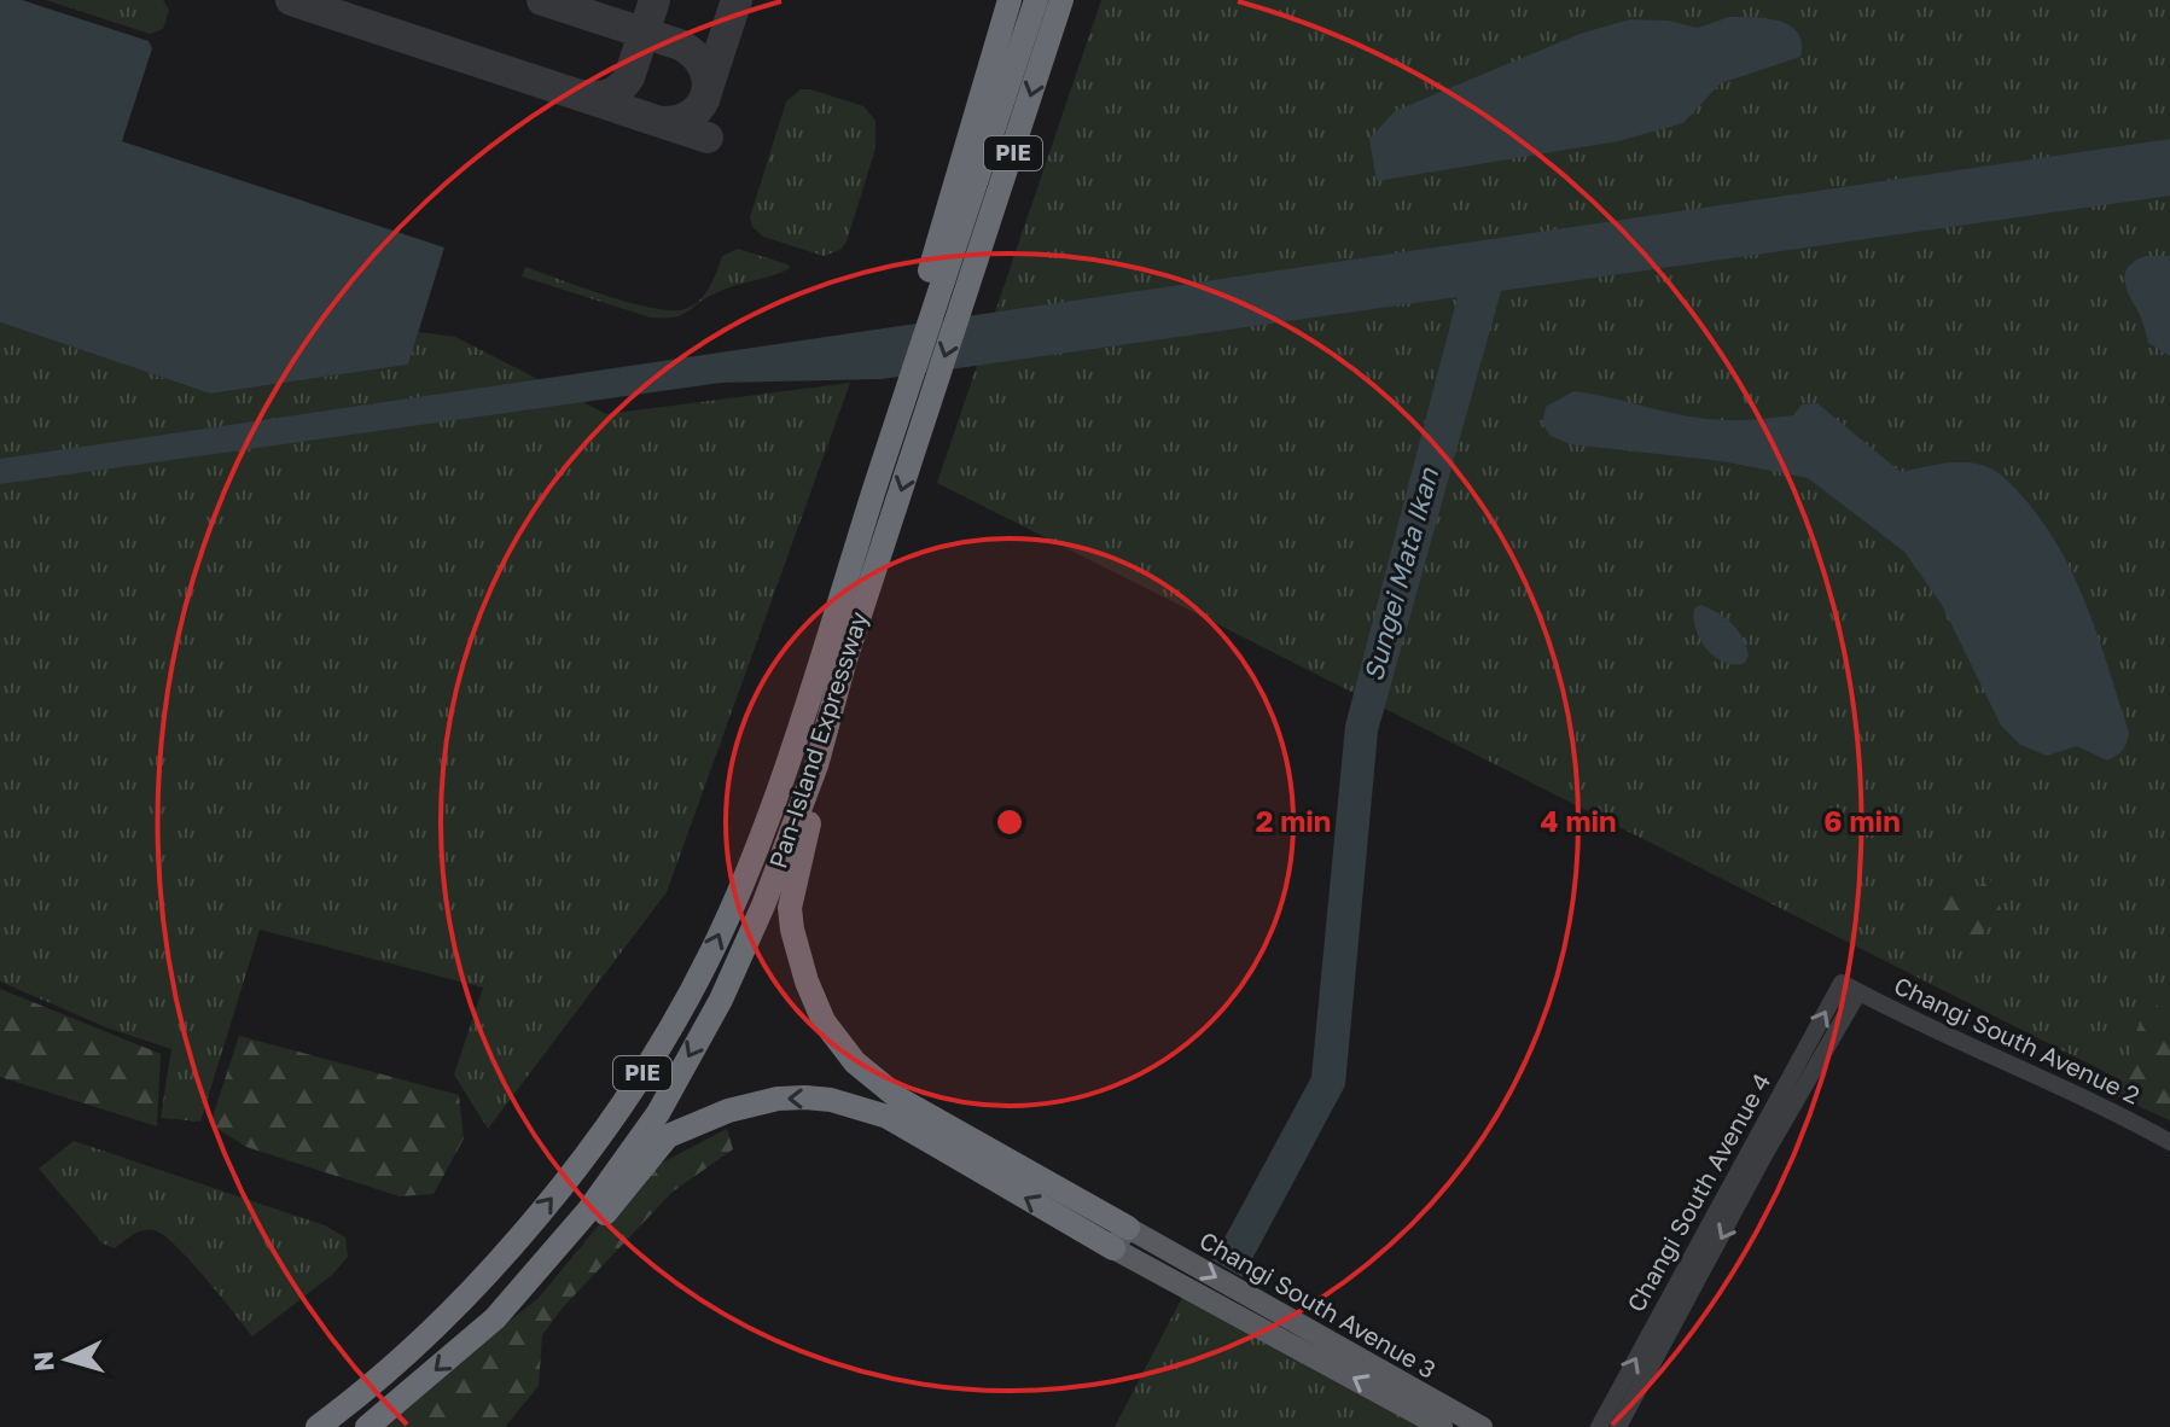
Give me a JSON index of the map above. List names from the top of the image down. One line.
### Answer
{"streets":{"highway":["PIE","Pan-Island Expressway"],"main road":["Changi South Avenue 3"],"street":["Changi South Avenue 2","Changi South Avenue 4"]},"crossings":[["PIE","Pan-Island Expressway"],["Changi South Avenue 2","Changi South Avenue 4"]],"water":["Sungei Mata Ikan"],"north":"left","rings":["2 min","4 min","6 min"]}
